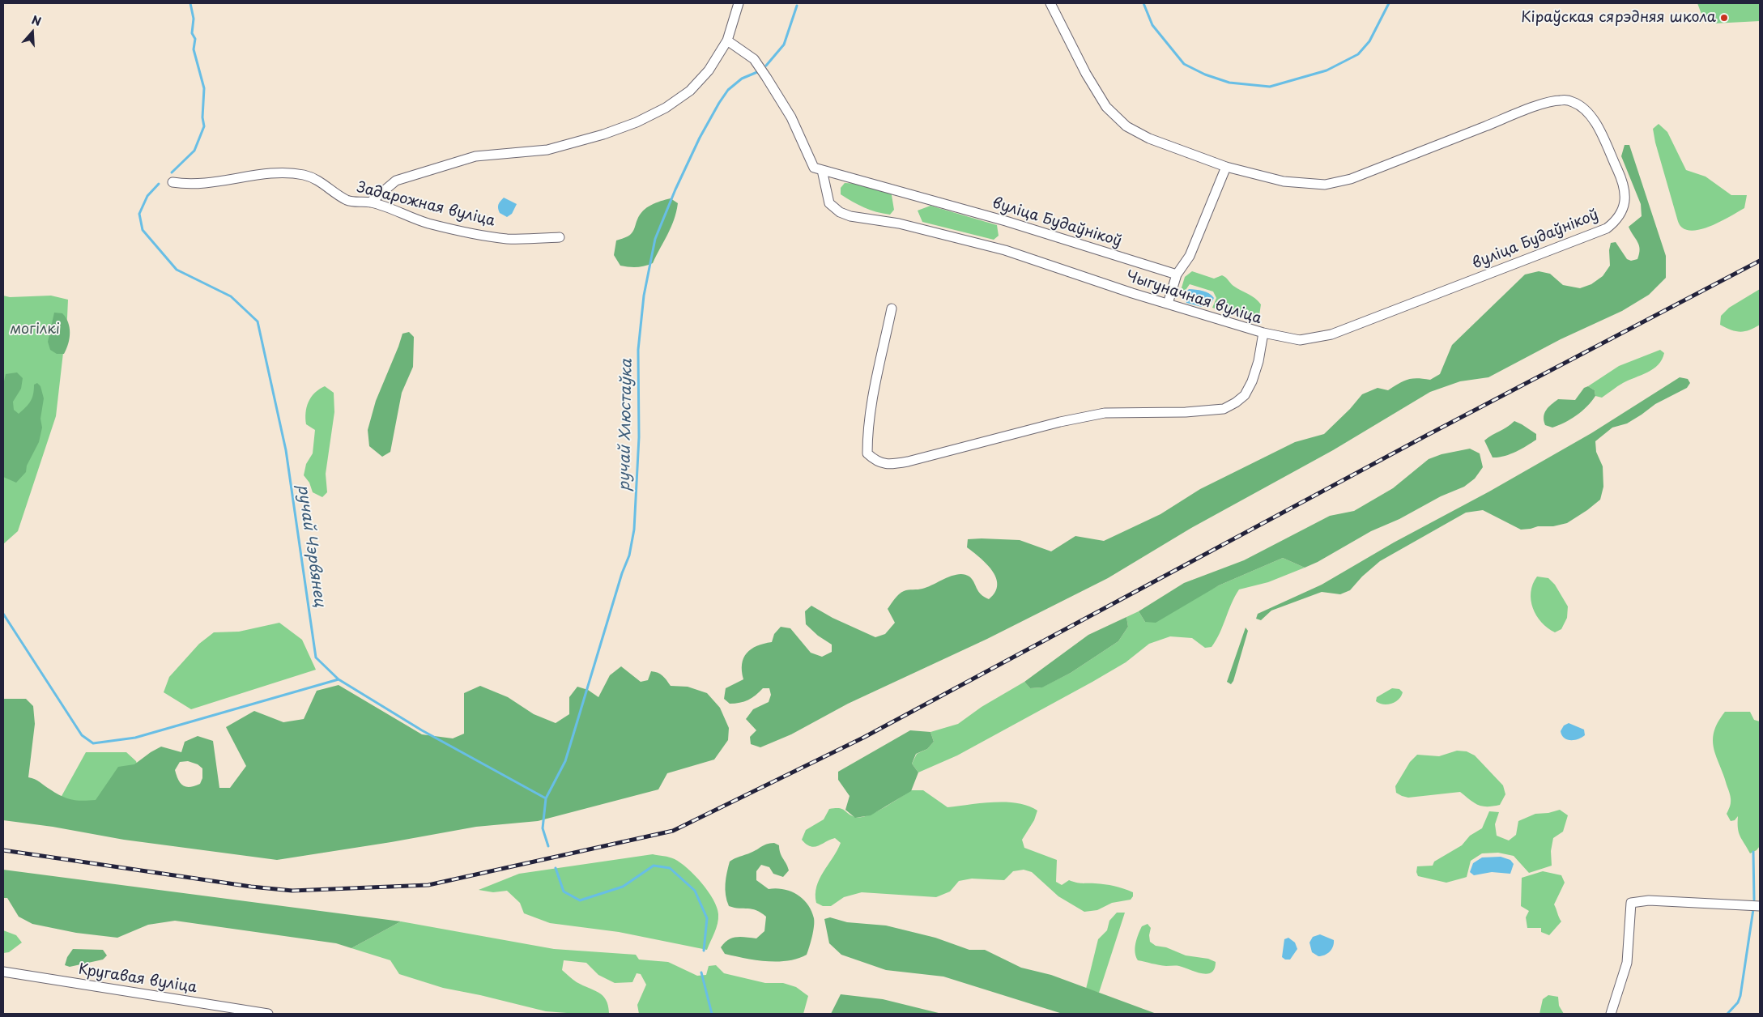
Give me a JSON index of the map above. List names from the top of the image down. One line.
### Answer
{"streets":{"street":["Задарожная вуліца","вуліца Будаўнікоў","Чыгуначная вуліца","Кругавая вуліца"]},"crossings":[["вуліца Будаўнікоў","Чыгуначная вуліца"]],"water":["ручай Хлюстаўка","ручай Чэрвянец"],"parks":["могілкі"],"places":["Кіраўская сярэдняя школа"],"north":"top"}
